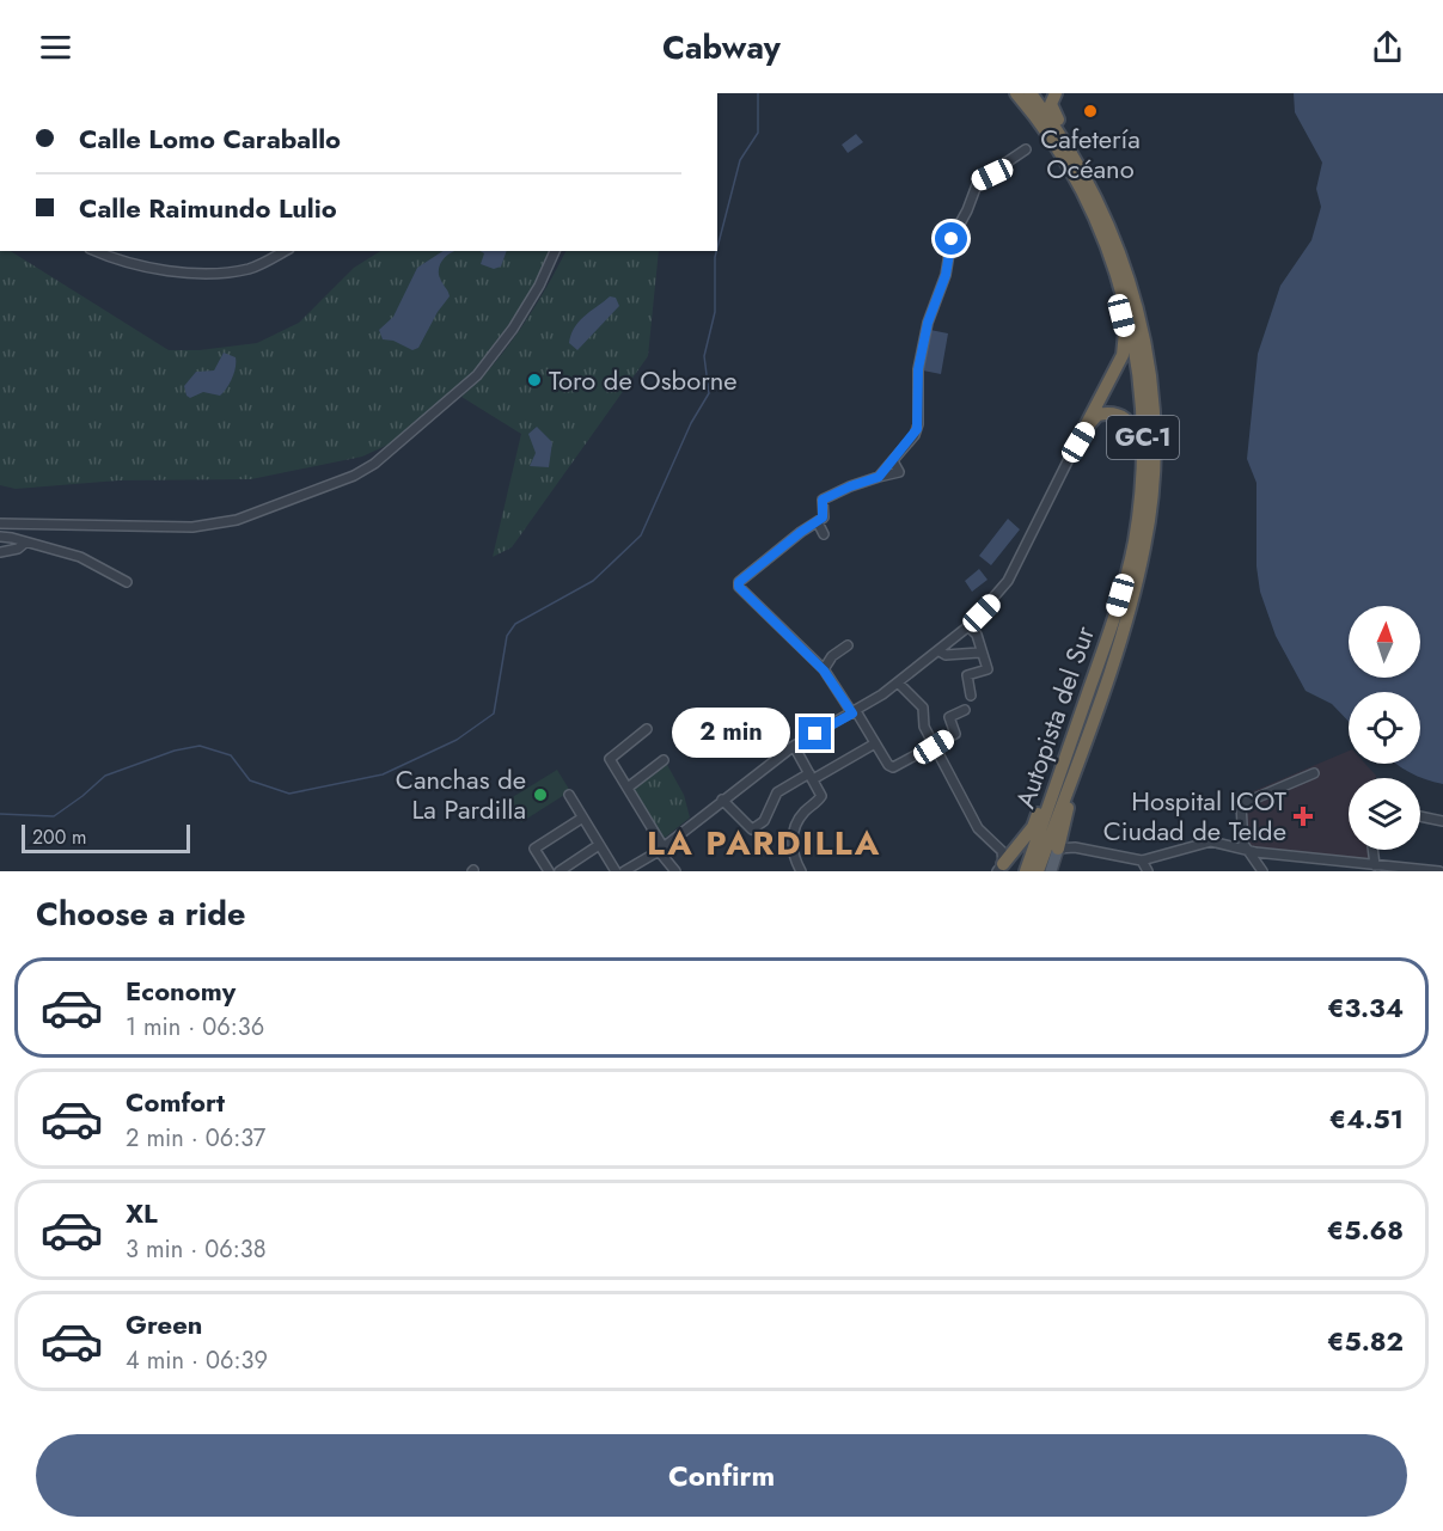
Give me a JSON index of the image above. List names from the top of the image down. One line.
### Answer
{"streets":{"highway":["GC-1","Autopista del Sur"]},"districts":["LA PARDILLA"],"places":{"other":["Cafetería Océano","Toro de Osborne","Canchas de La Pardilla"],"health":["Hospital ICOT Ciudad de Telde"]},"scale_bar":"200 m","north":"top","page":{"header":"Cabway","banner":["Calle Lomo Caraballo","Calle Raimundo Lulio"],"bubble":"2 min","scale":"200 m","heading":"Choose a ride","list":[{"name":"Economy","note":"1 min · 06:36","value":"€3.34"},{"name":"Comfort","note":"2 min · 06:37","value":"€4.51"},{"name":"XL","note":"3 min · 06:38","value":"€5.68"},{"name":"Green","note":"4 min · 06:39","value":"€5.82"}],"buttons":"Confirm"}}
